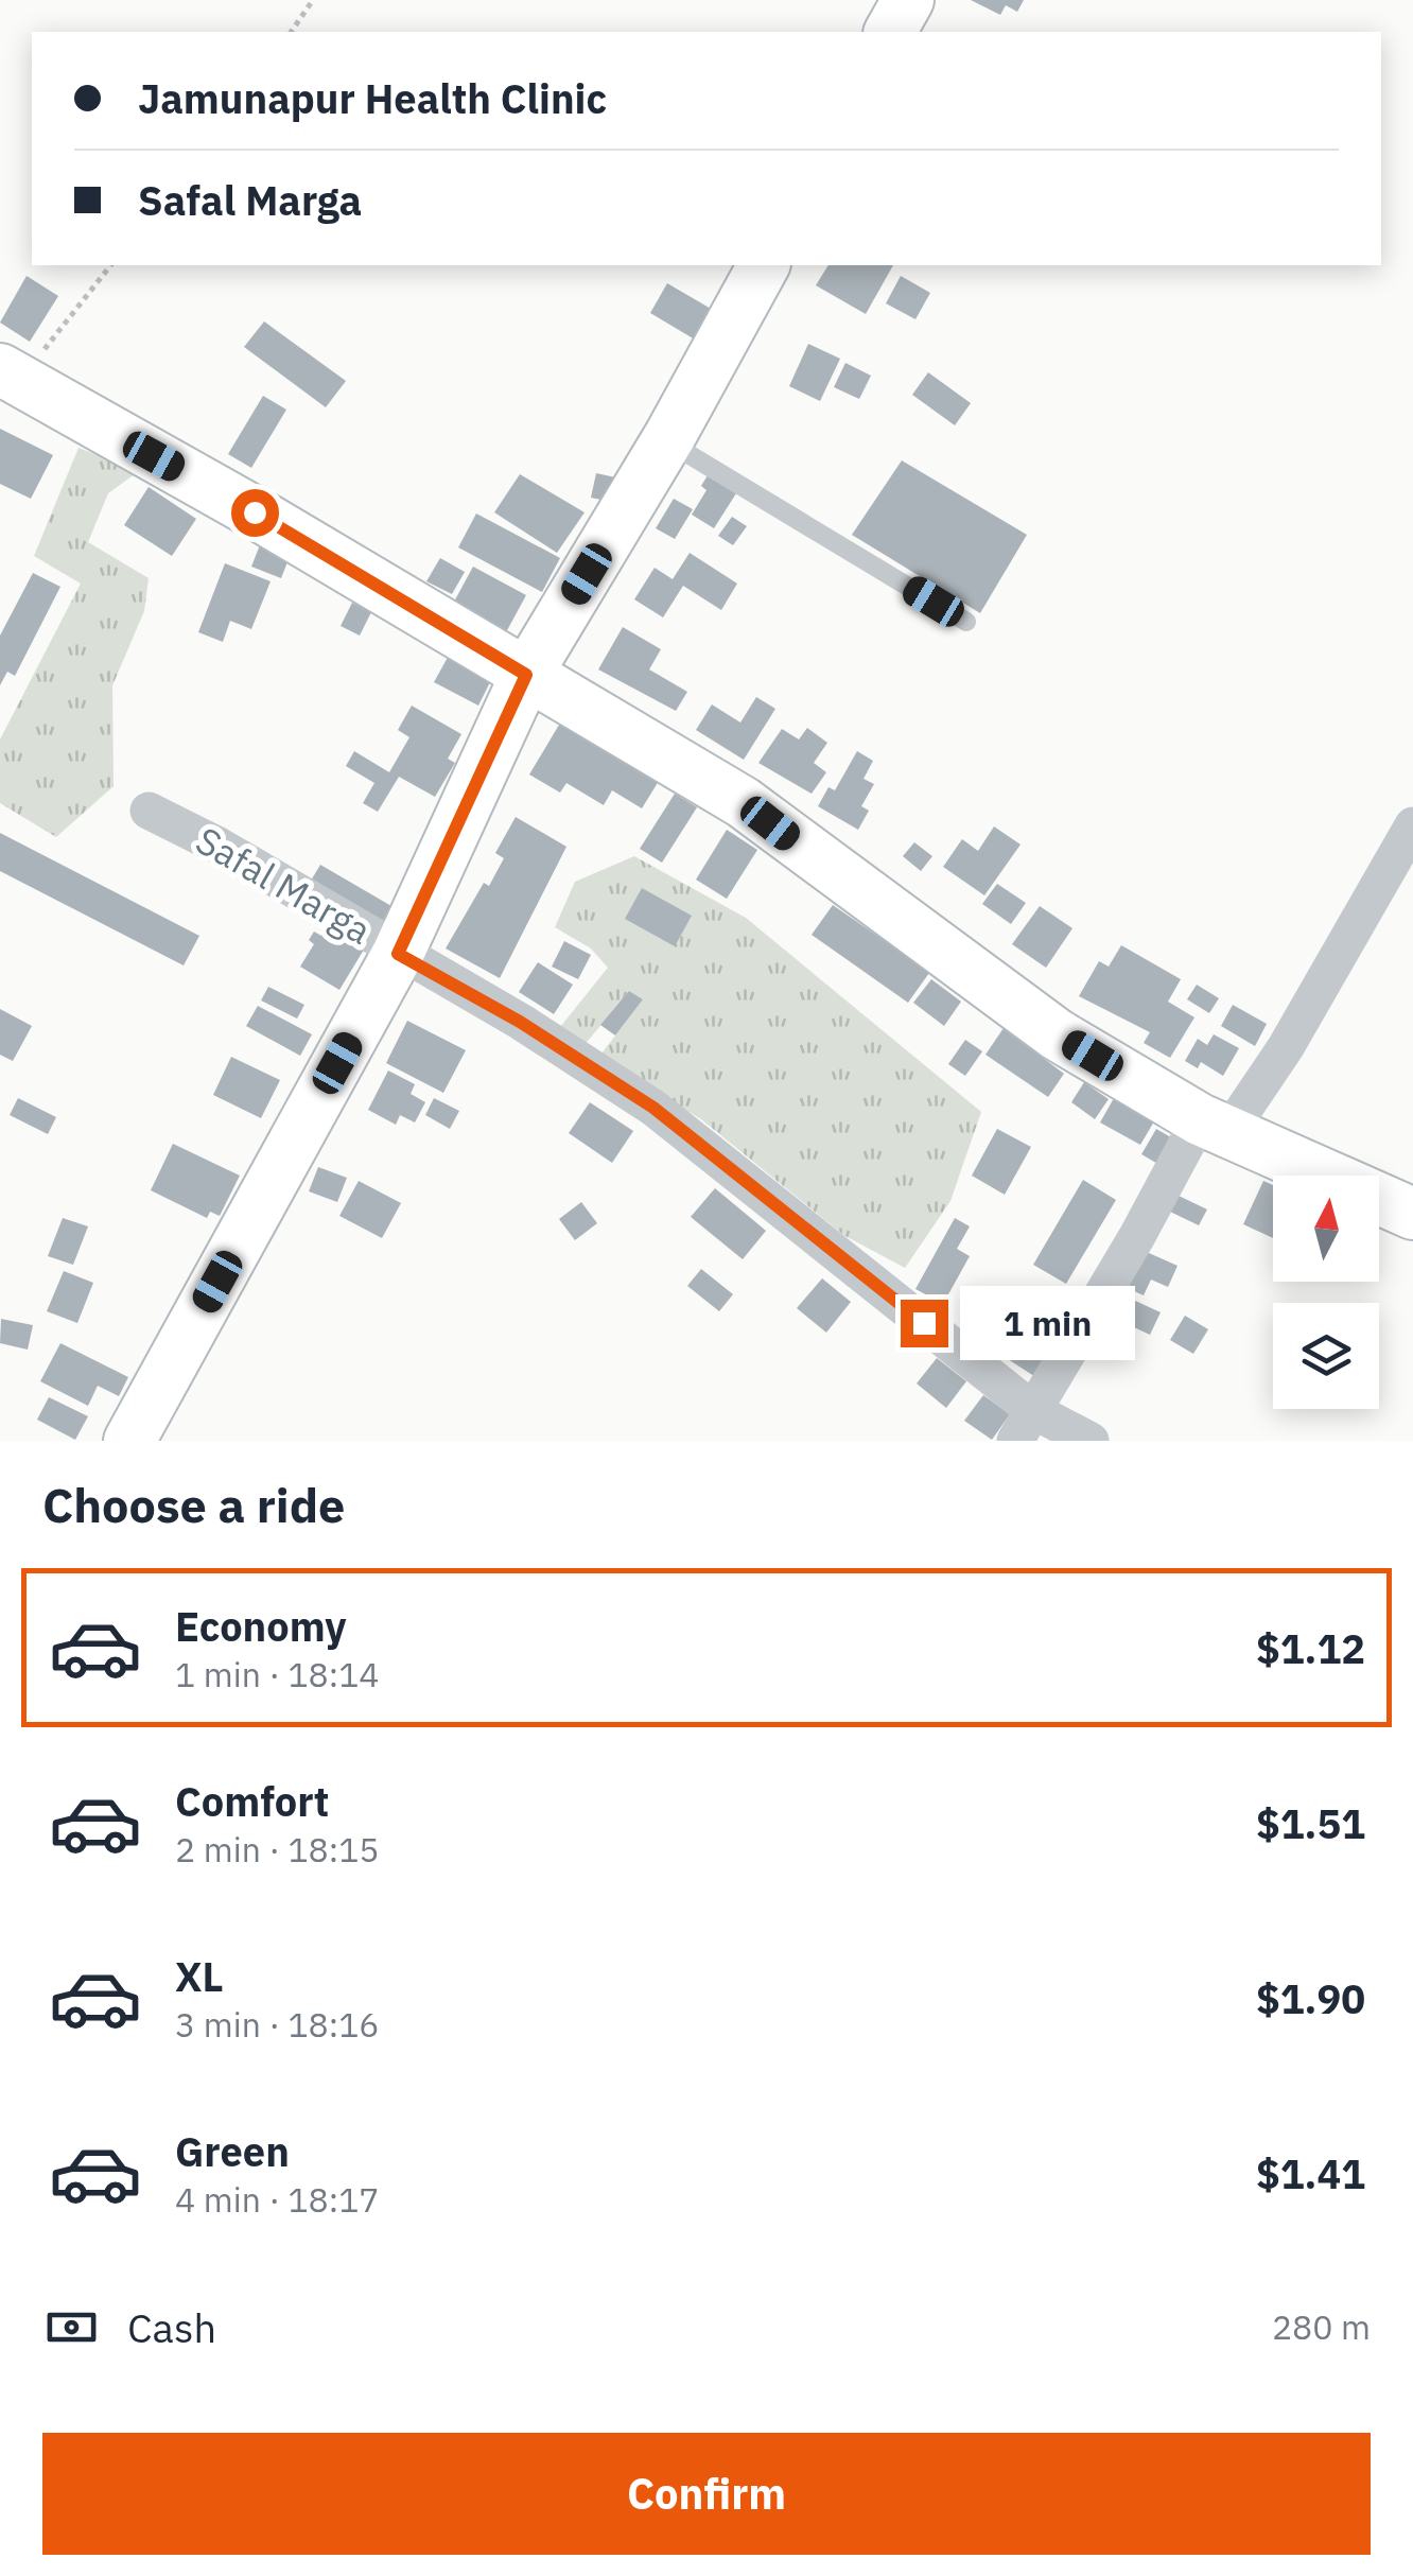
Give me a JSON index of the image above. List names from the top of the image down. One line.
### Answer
{"streets":{"street":["Safal Marga"]},"north":"top","page":{"banner":["Jamunapur Health Clinic","Safal Marga"],"bubble":"1 min","heading":"Choose a ride","list":[{"name":"Economy","note":"1 min · 18:14","value":"$1.12"},{"name":"Comfort","note":"2 min · 18:15","value":"$1.51"},{"name":"XL","note":"3 min · 18:16","value":"$1.90"},{"name":"Green","note":"4 min · 18:17","value":"$1.41"}],"pay":["Cash","280 m"],"buttons":"Confirm"}}
